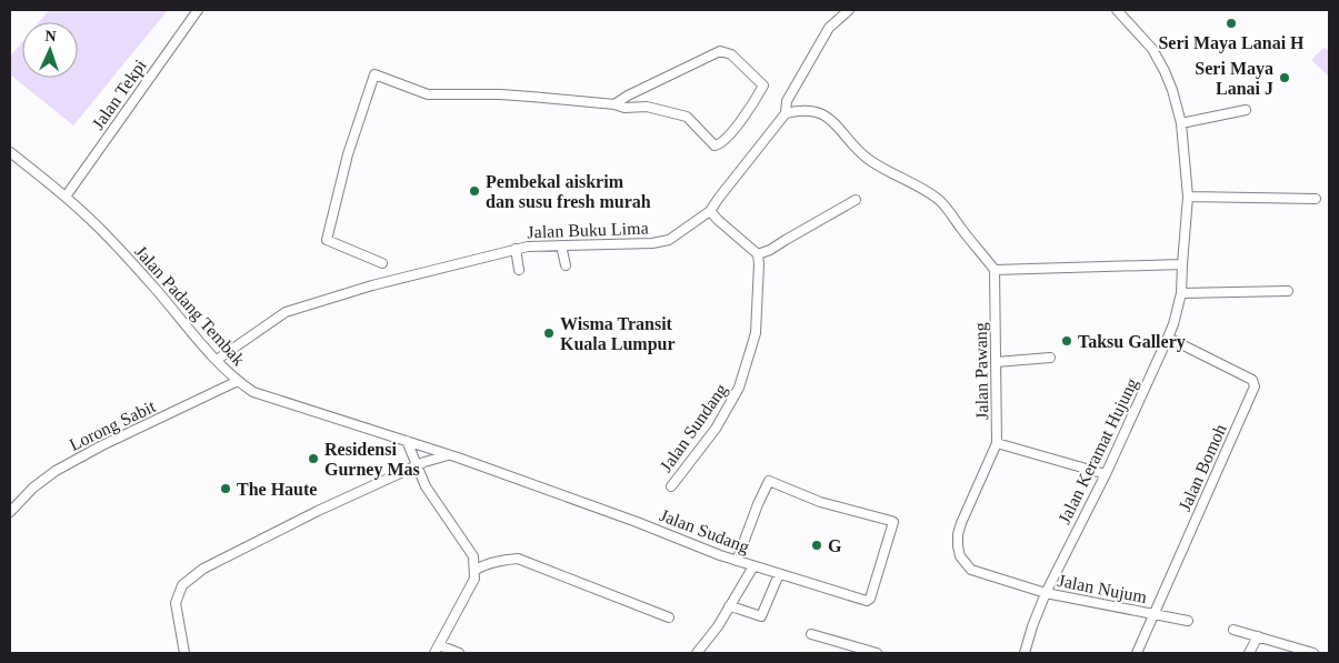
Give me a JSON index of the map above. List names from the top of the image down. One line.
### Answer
{"streets":{"street":["Jalan Tekpi","Jalan Buku Lima","Jalan Padang Tembak","Jalan Pawang","Lorong Sabit","Jalan Sundang","Jalan Keramat Hujung","Jalan Bomoh","Jalan Sudang","Jalan Nujum"]},"crossings":[["Jalan Tekpi","Jalan Padang Tembak"],["Jalan Buku Lima","Jalan Padang Tembak"],["Jalan Padang Tembak","Lorong Sabit"],["Jalan Padang Tembak","Jalan Sudang"],["Jalan Pawang","Jalan Keramat Hujung"],["Jalan Pawang","Jalan Nujum"],["Jalan Keramat Hujung","Jalan Bomoh"],["Jalan Keramat Hujung","Jalan Nujum"],["Jalan Bomoh","Jalan Nujum"]],"places":["Seri Maya Lanai H","Seri Maya Lanai J","Pembekal aiskrim dan susu fresh murah","Wisma Transit Kuala Lumpur","Taksu Gallery","Residensi Gurney Mas","The Haute","G"],"north":"top"}
